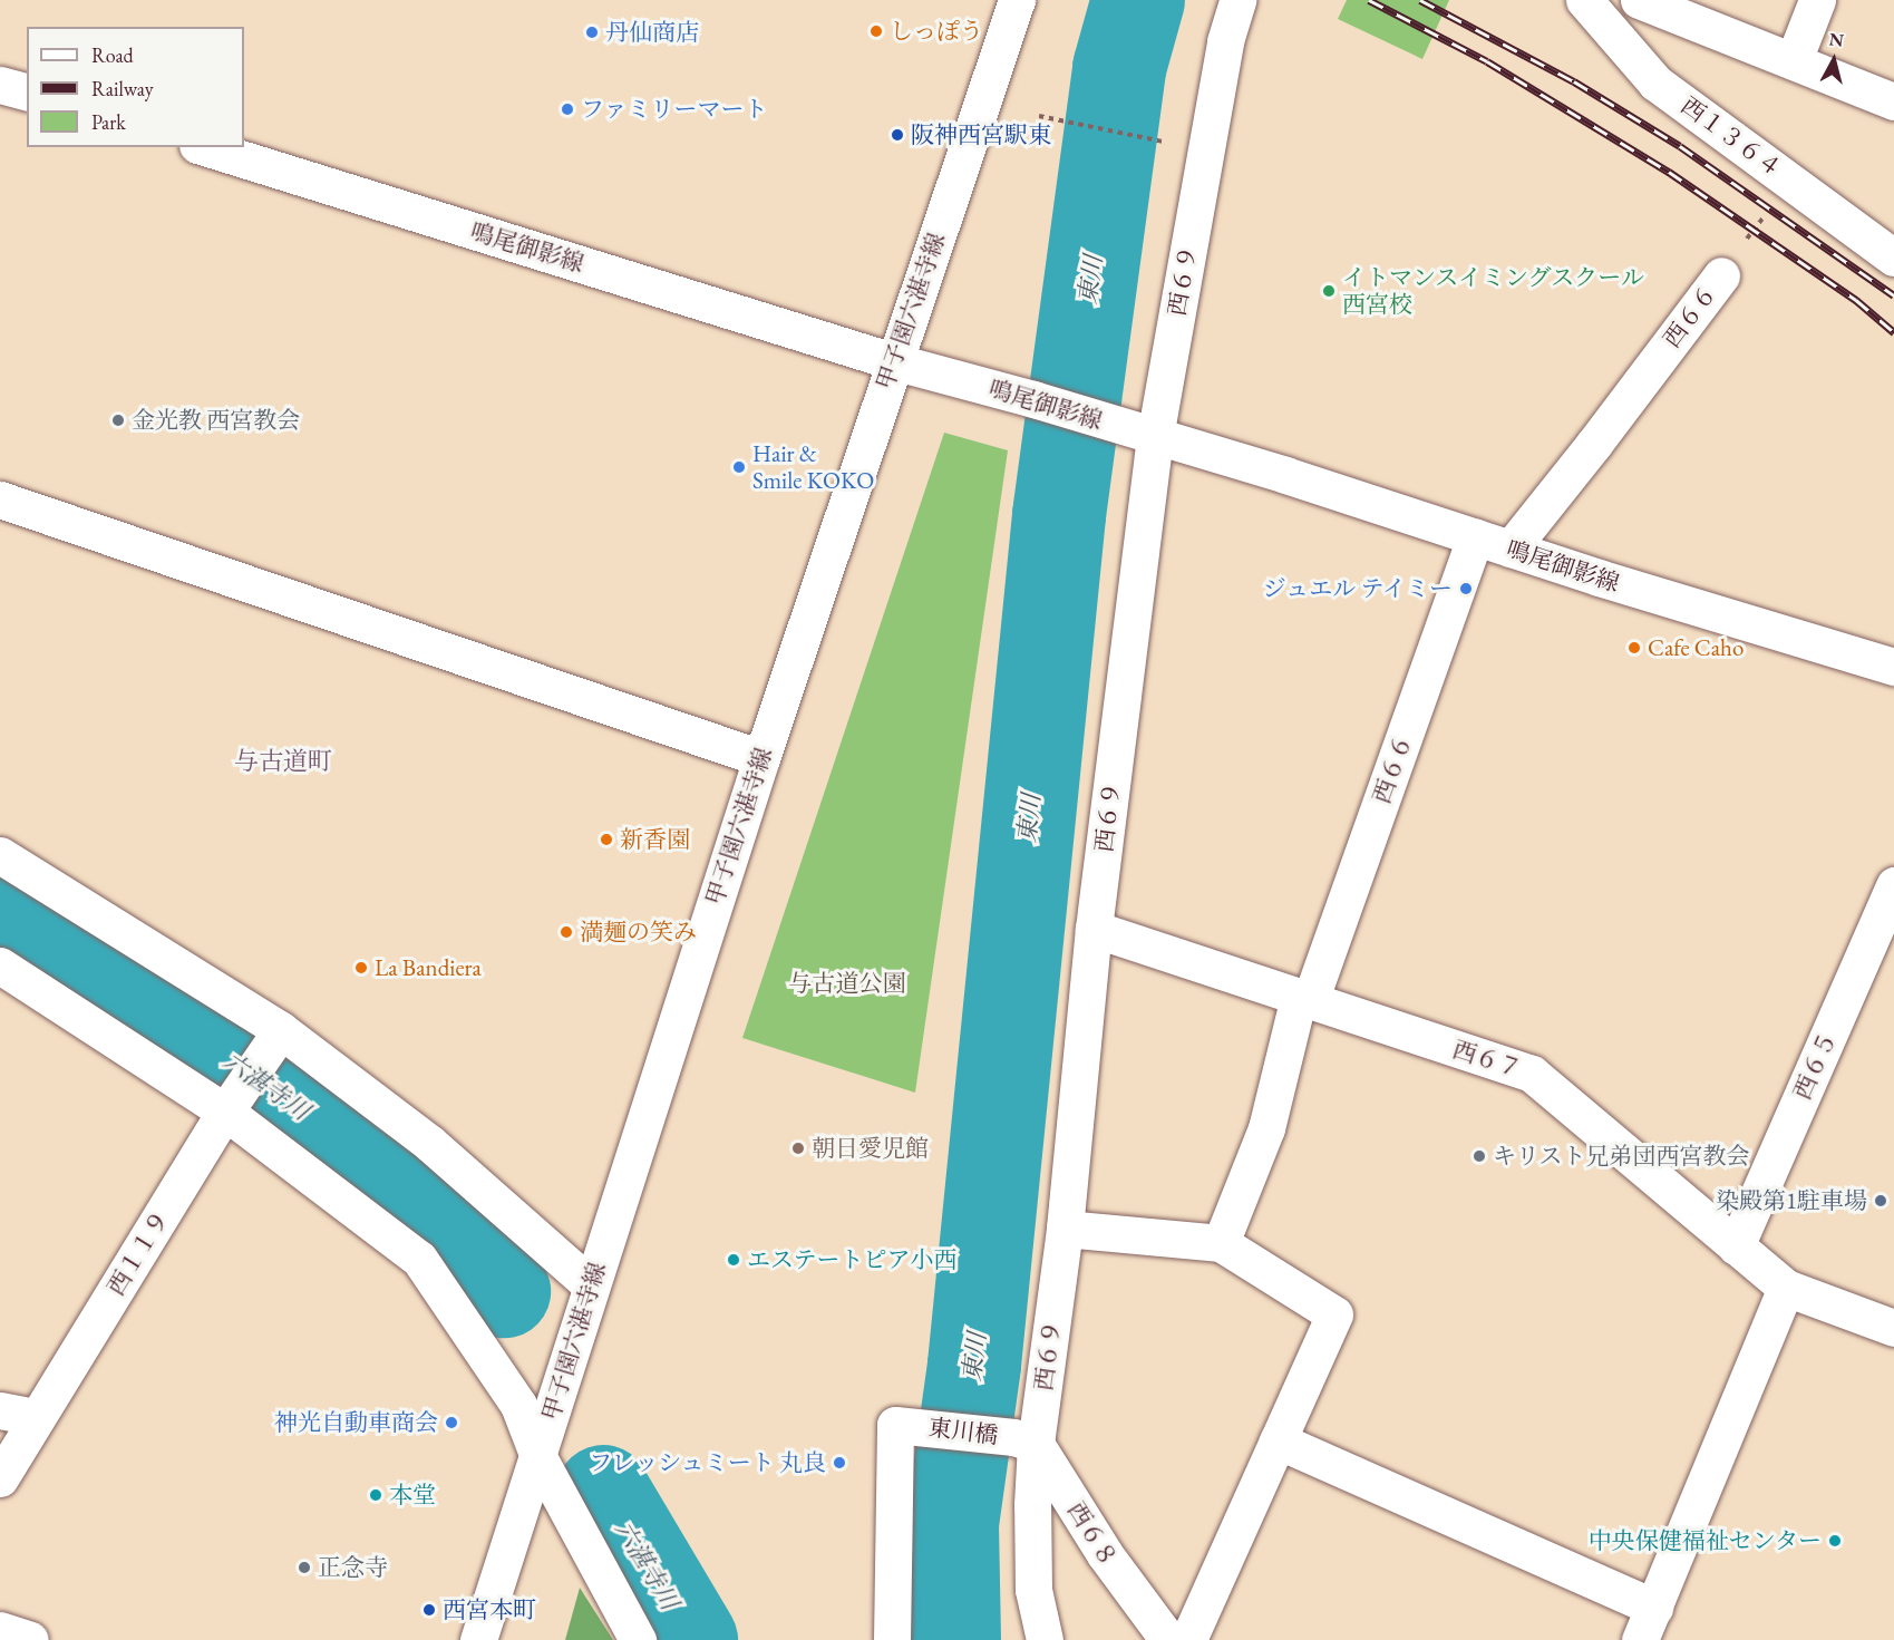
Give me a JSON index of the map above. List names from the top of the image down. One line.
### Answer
{"streets":{"street":["西１３６４","鳴尾御影線","西６９","甲子園六湛寺線","西６６","西６７","西６５","西１１９","東川橋","西６８"]},"crossings":[["鳴尾御影線","西６９"],["鳴尾御影線","甲子園六湛寺線"],["鳴尾御影線","西６６"],["西６９","西６７"],["西６９","東川橋"],["西６９","西６８"],["西６６","西６７"],["西６７","西６５"],["東川橋","西６８"]],"districts":["与古道町"],"water":["東川","六湛寺川"],"parks":["与古道公園"],"places":["しっぽう","丹仙商店","ファミリーマート","阪神西宮駅東","イトマンスイミングスクール 西宮校","金光教 西宮教会","Hair & Smile KOKO","ジュエル テイミー","Cafe Caho","新香園","満麺の笑み","La Bandiera","朝日愛児館","キリスト兄弟団西宮教会","染殿第1駐車場","エステートピア小西","神光自動車商会","フレッシュミート 丸良","本堂","中央保健福祉センター","正念寺","西宮本町"],"legend":["Road","Railway","Park"],"north":"top"}
